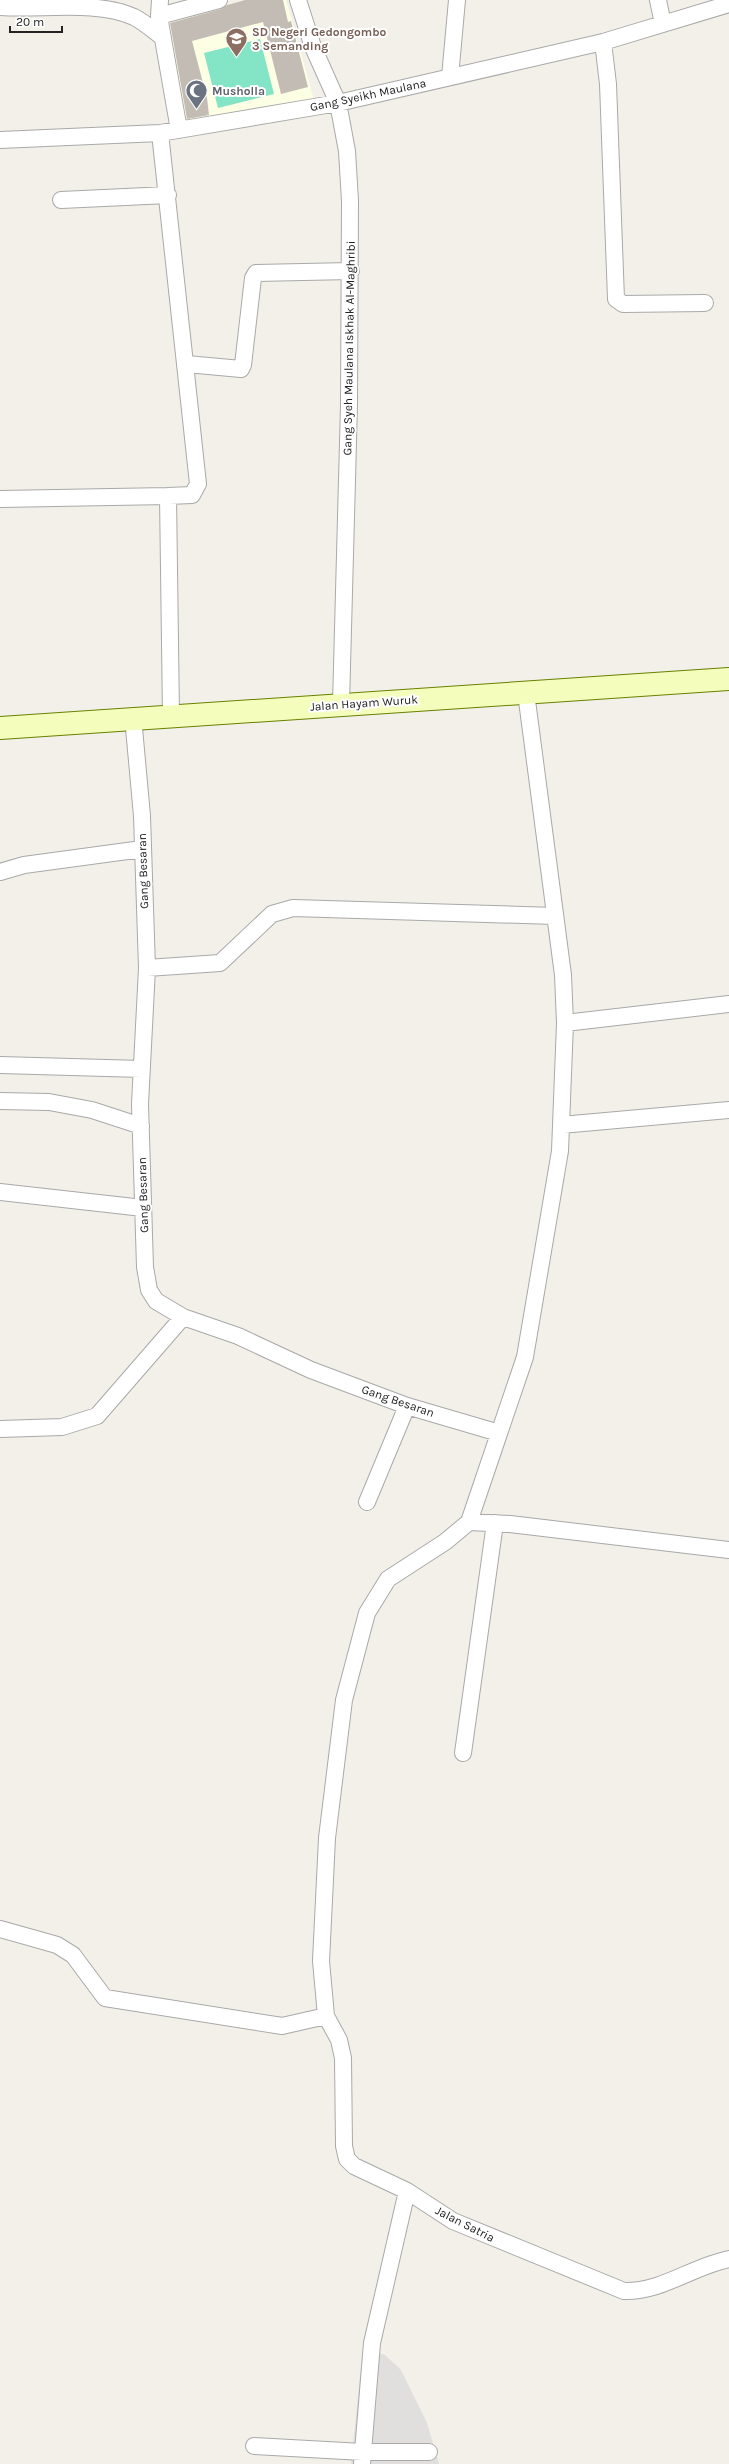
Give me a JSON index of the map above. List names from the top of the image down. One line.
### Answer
{"streets":{"main road":["Jalan Hayam Wuruk"],"street":["Gang Syeikh Maulana","Gang Syeh Maulana Iskhak Al-Maghribi","Gang Besaran","Jalan Satria"]},"crossings":[["Gang Syeikh Maulana","Gang Syeh Maulana Iskhak Al-Maghribi"],["Gang Syeh Maulana Iskhak Al-Maghribi","Jalan Hayam Wuruk"],["Jalan Hayam Wuruk","Gang Besaran"]],"places":{"school or university":["SD Negeri Gedongombo 3 Semanding"],"mosque":["Musholla"]},"scale_bar":"20 m"}
